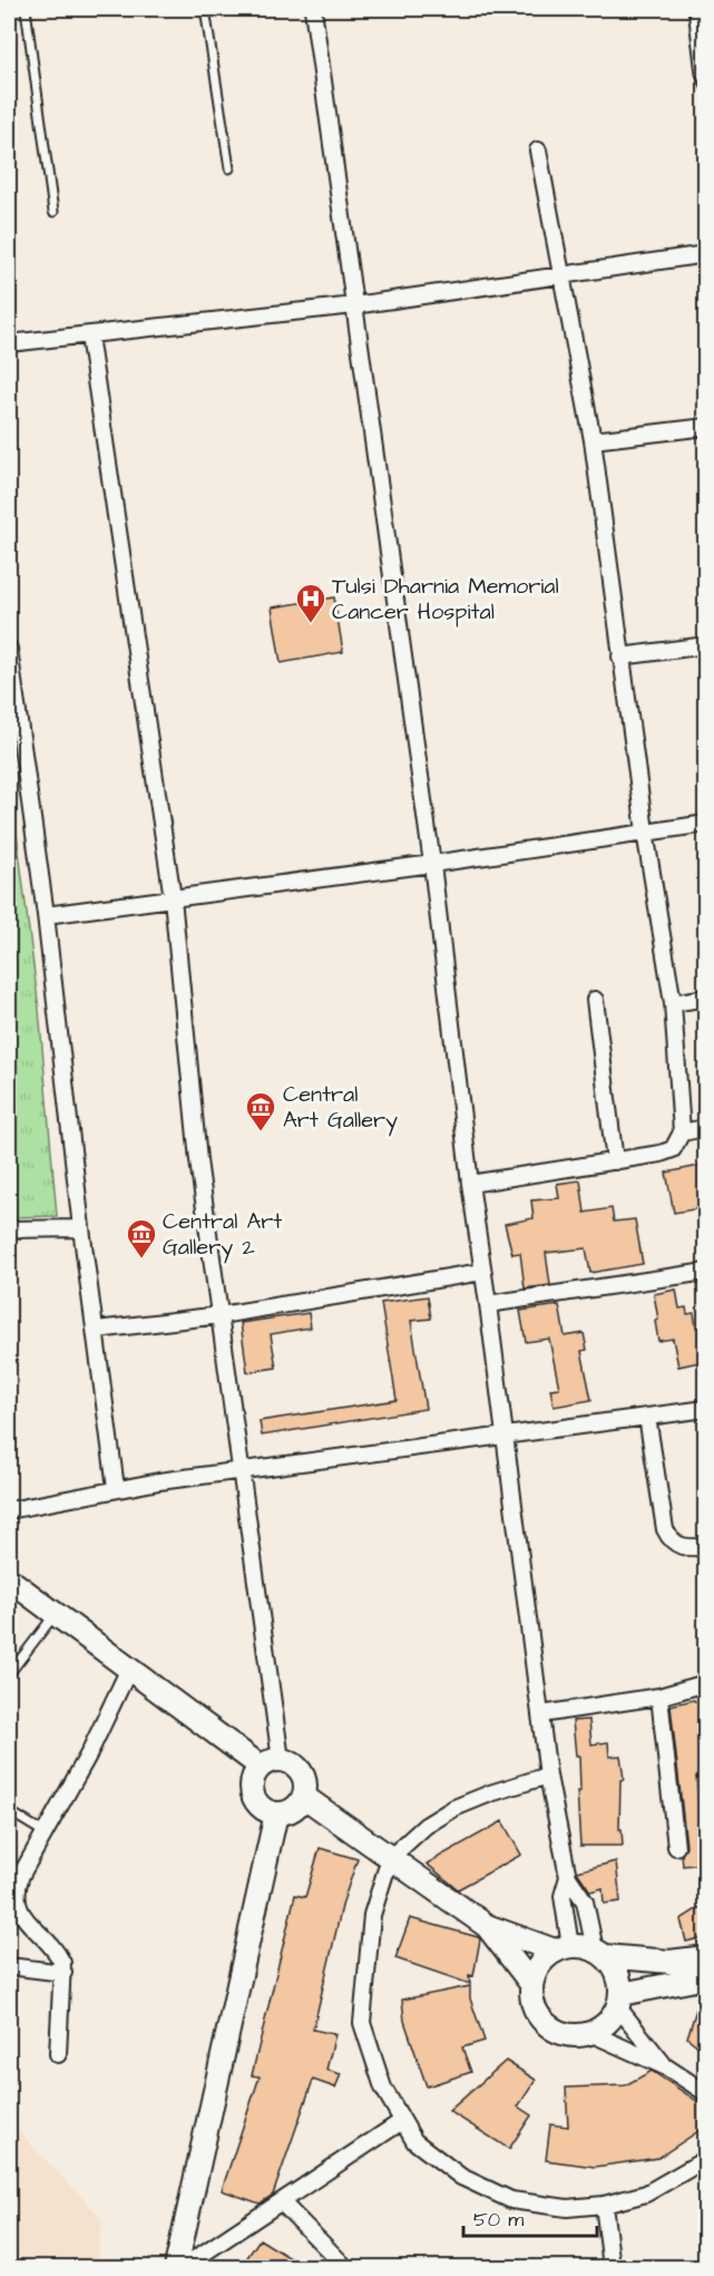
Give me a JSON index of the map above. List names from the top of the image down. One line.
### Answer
{"places":{"hospital":["Tulsi Dharnia Memorial Cancer Hospital"],"museum":["Central Art Gallery","Central Art Gallery 2"]},"scale_bar":"50 m"}
